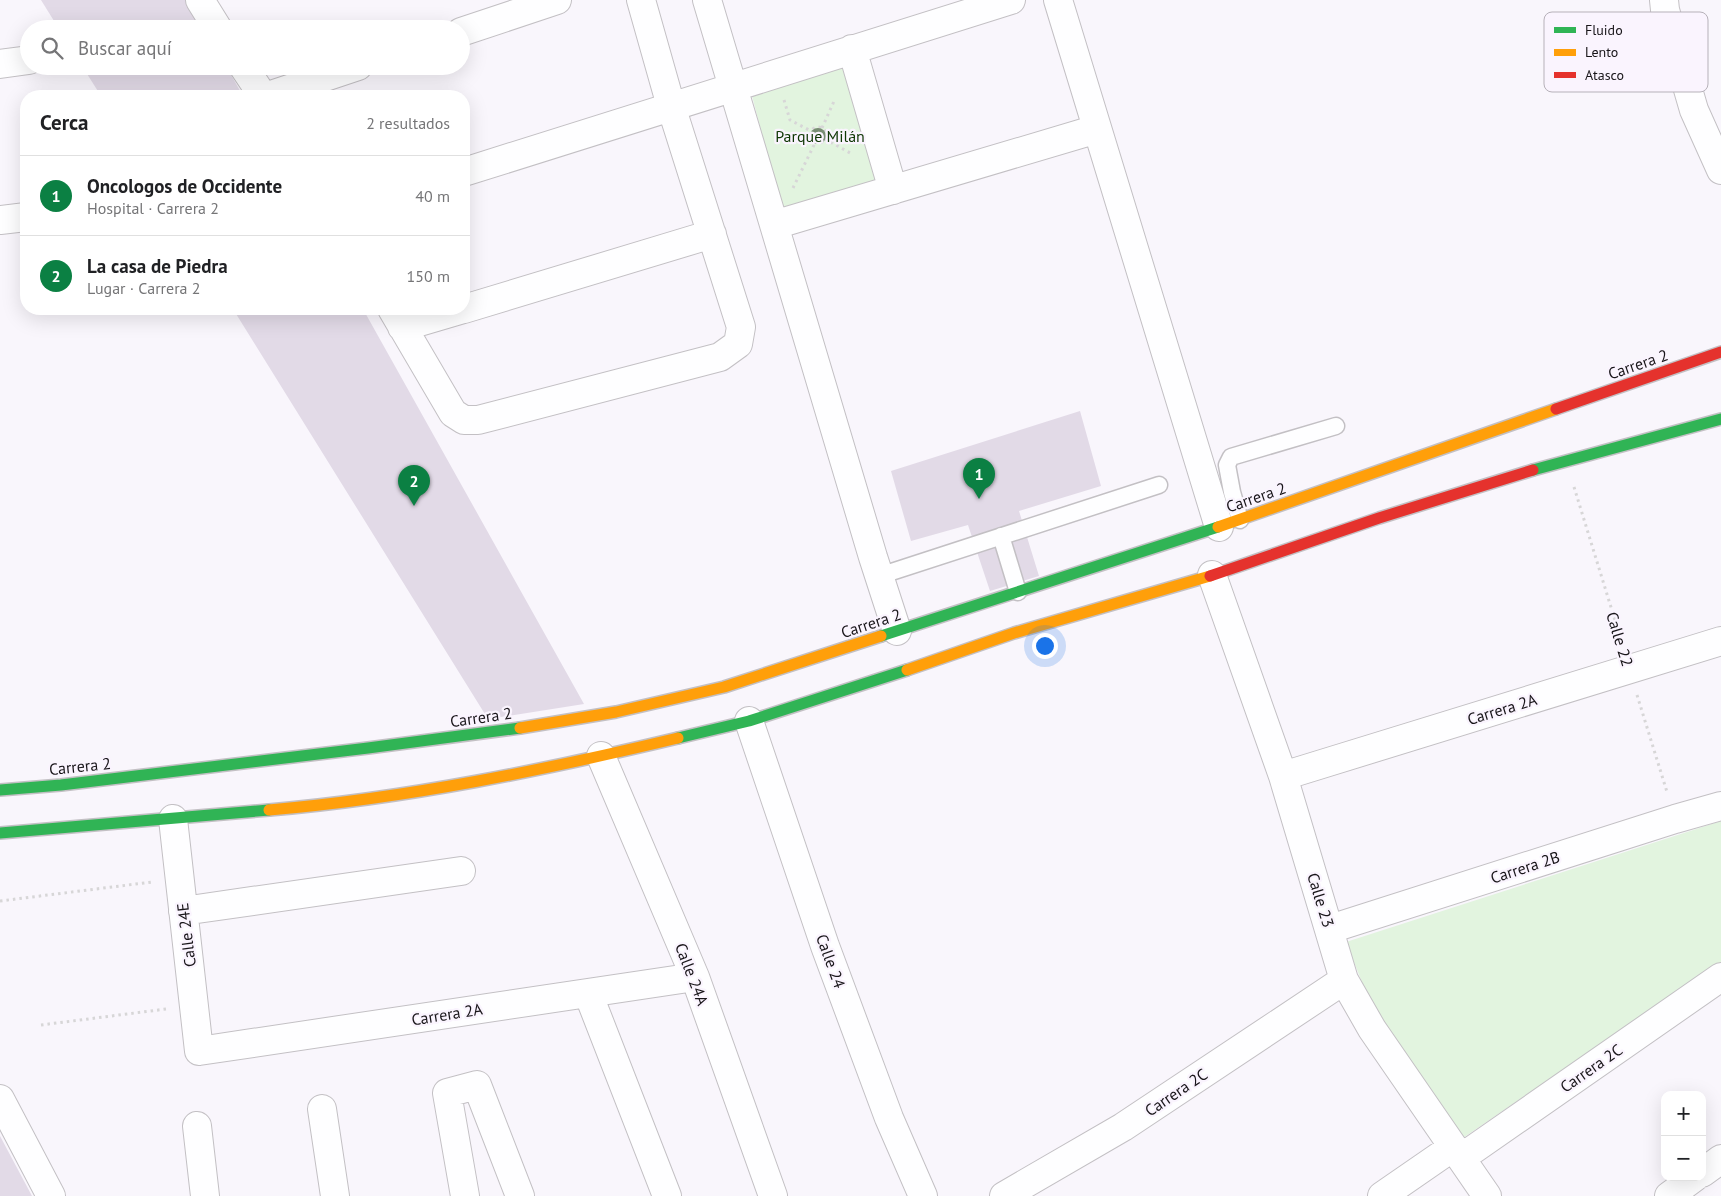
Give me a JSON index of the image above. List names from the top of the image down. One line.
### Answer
{"streets":{"main road":["Carrera 2"],"street":["Carrera 2A","Carrera 2B","Calle 23","Calle 24E","Calle 24","Calle 24A","Carrera 2C"],"path":["Calle 22"]},"crossings":[["Calle 22","Carrera 2A"],["Calle 22","Carrera 2B"],["Carrera 2A","Calle 23"],["Carrera 2A","Calle 24E"],["Carrera 2A","Calle 24A"],["Carrera 2B","Calle 23"],["Calle 23","Carrera 2C"]],"parks":["Parque Milán"],"legend":["Fluido","Lento","Atasco"],"page":{"search":"Buscar aquí","heading":["Cerca","2 resultados"],"list":[{"mark":"1","name":"Oncologos de Occidente","note":"Hospital · Carrera 2","value":"40 m"},{"mark":"2","name":"La casa de Piedra","note":"Lugar · Carrera 2","value":"150 m"}],"pins":["1","2"],"map_buttons":["+","−"]}}
